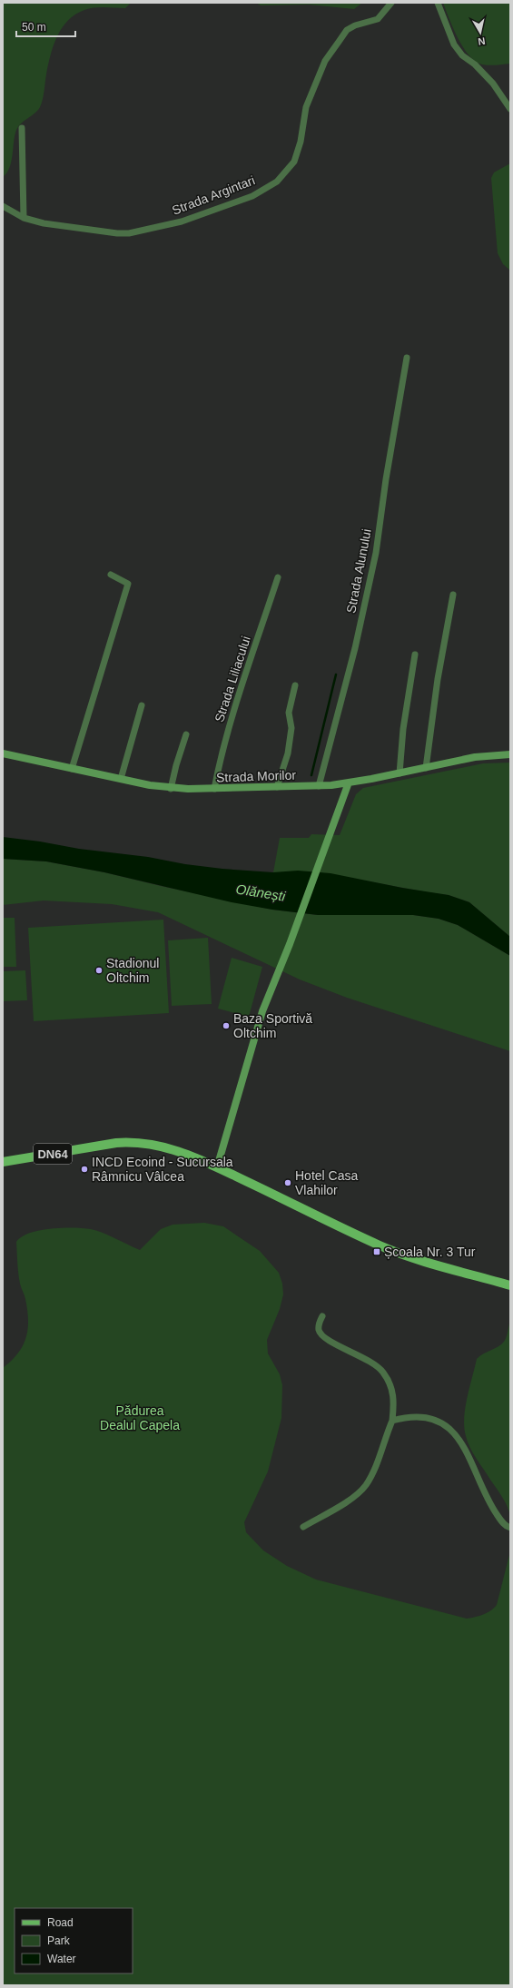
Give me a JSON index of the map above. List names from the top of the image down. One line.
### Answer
{"streets":{"main road":["DN64"],"street":["Strada Argintari","Strada Alunului","Strada Liliacului","Strada Morilor"]},"crossings":[["Strada Alunului","Strada Morilor"],["Strada Liliacului","Strada Morilor"]],"water":["Olănești"],"parks":["Pădurea Dealul Capela"],"places":{"other":["Stadionul Oltchim","Baza Sportivă Oltchim","INCD Ecoind - Sucursala Râmnicu Vâlcea","Hotel Casa Vlahilor"],"transit":["Școala Nr. 3 Tur"]},"legend":["Road","Park","Water"],"scale_bar":"50 m","north":"bottom"}
